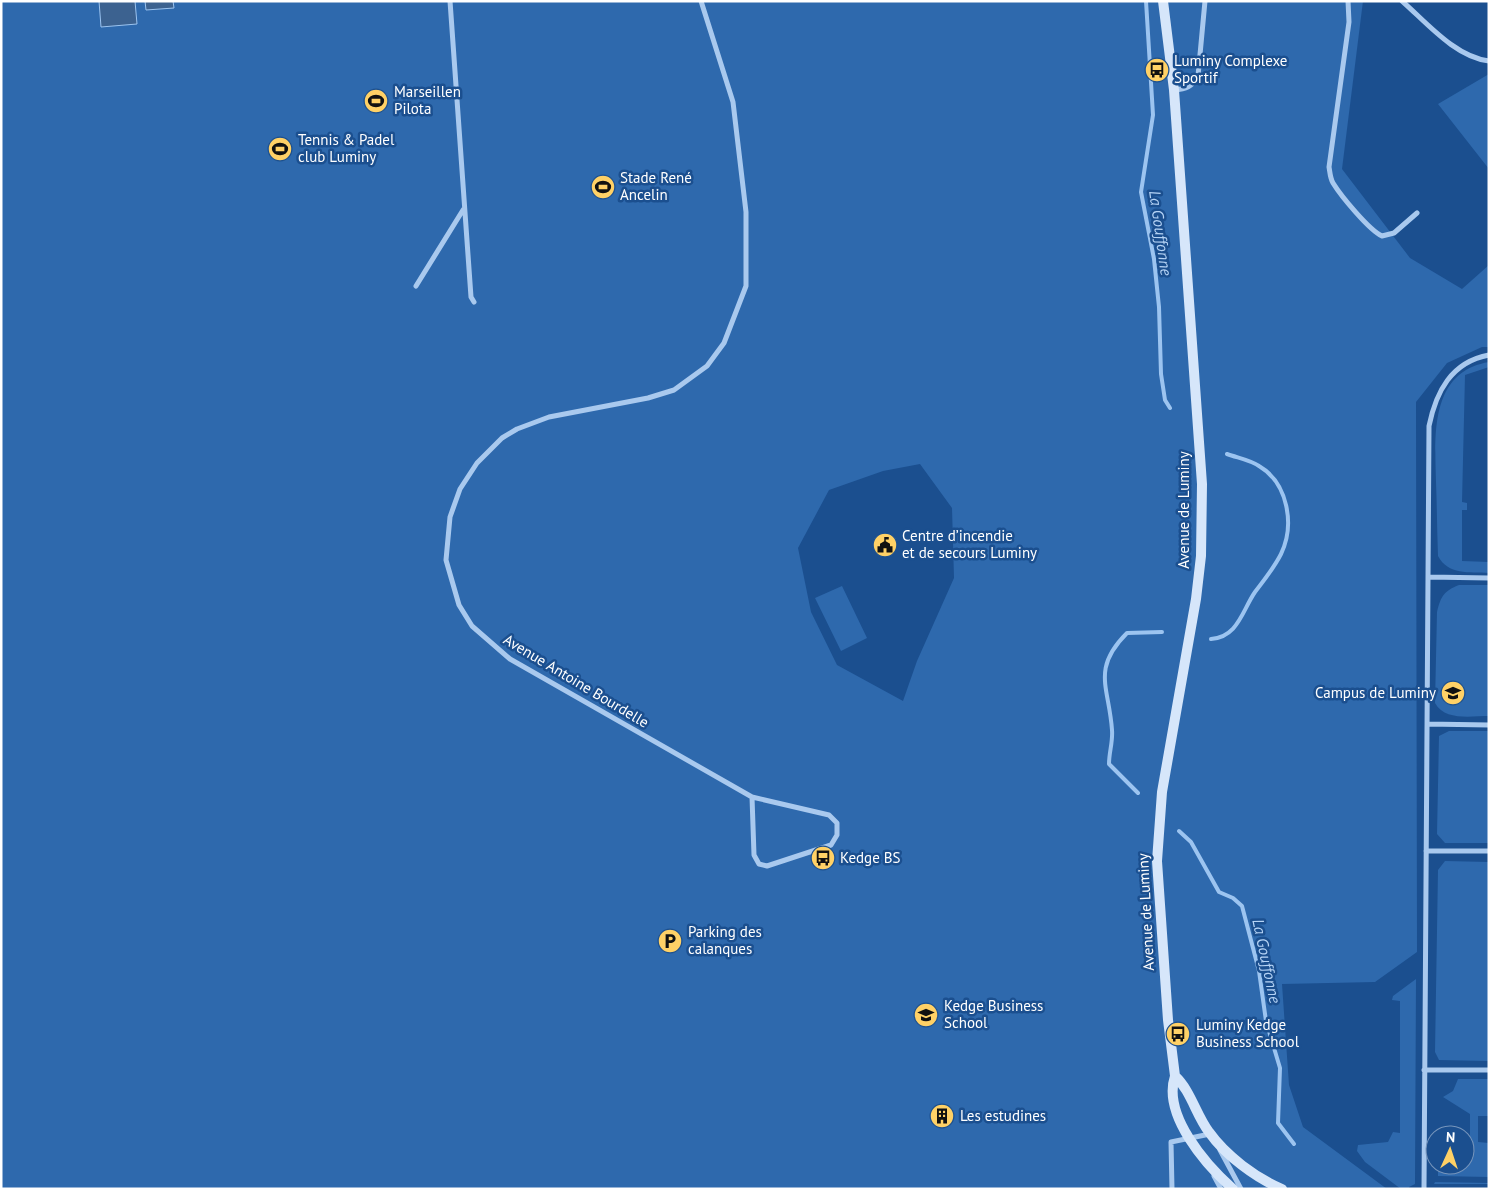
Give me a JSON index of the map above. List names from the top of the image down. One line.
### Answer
{"streets":{"street":["Avenue de Luminy","Avenue Antoine Bourdelle"]},"water":["La Gouffonne"],"places":{"bus stop":["Luminy Complexe Sportif","Kedge BS","Luminy Kedge Business School"],"sports":["Marseillen Pilota","Tennis & Padel club Luminy","Stade René Ancelin"],"public building":["Centre d’incendie et de secours Luminy"],"school or university":["Campus de Luminy","Kedge Business School"],"parking":["Parking des calanques"],"building":["Les estudines"]},"north":"top"}
